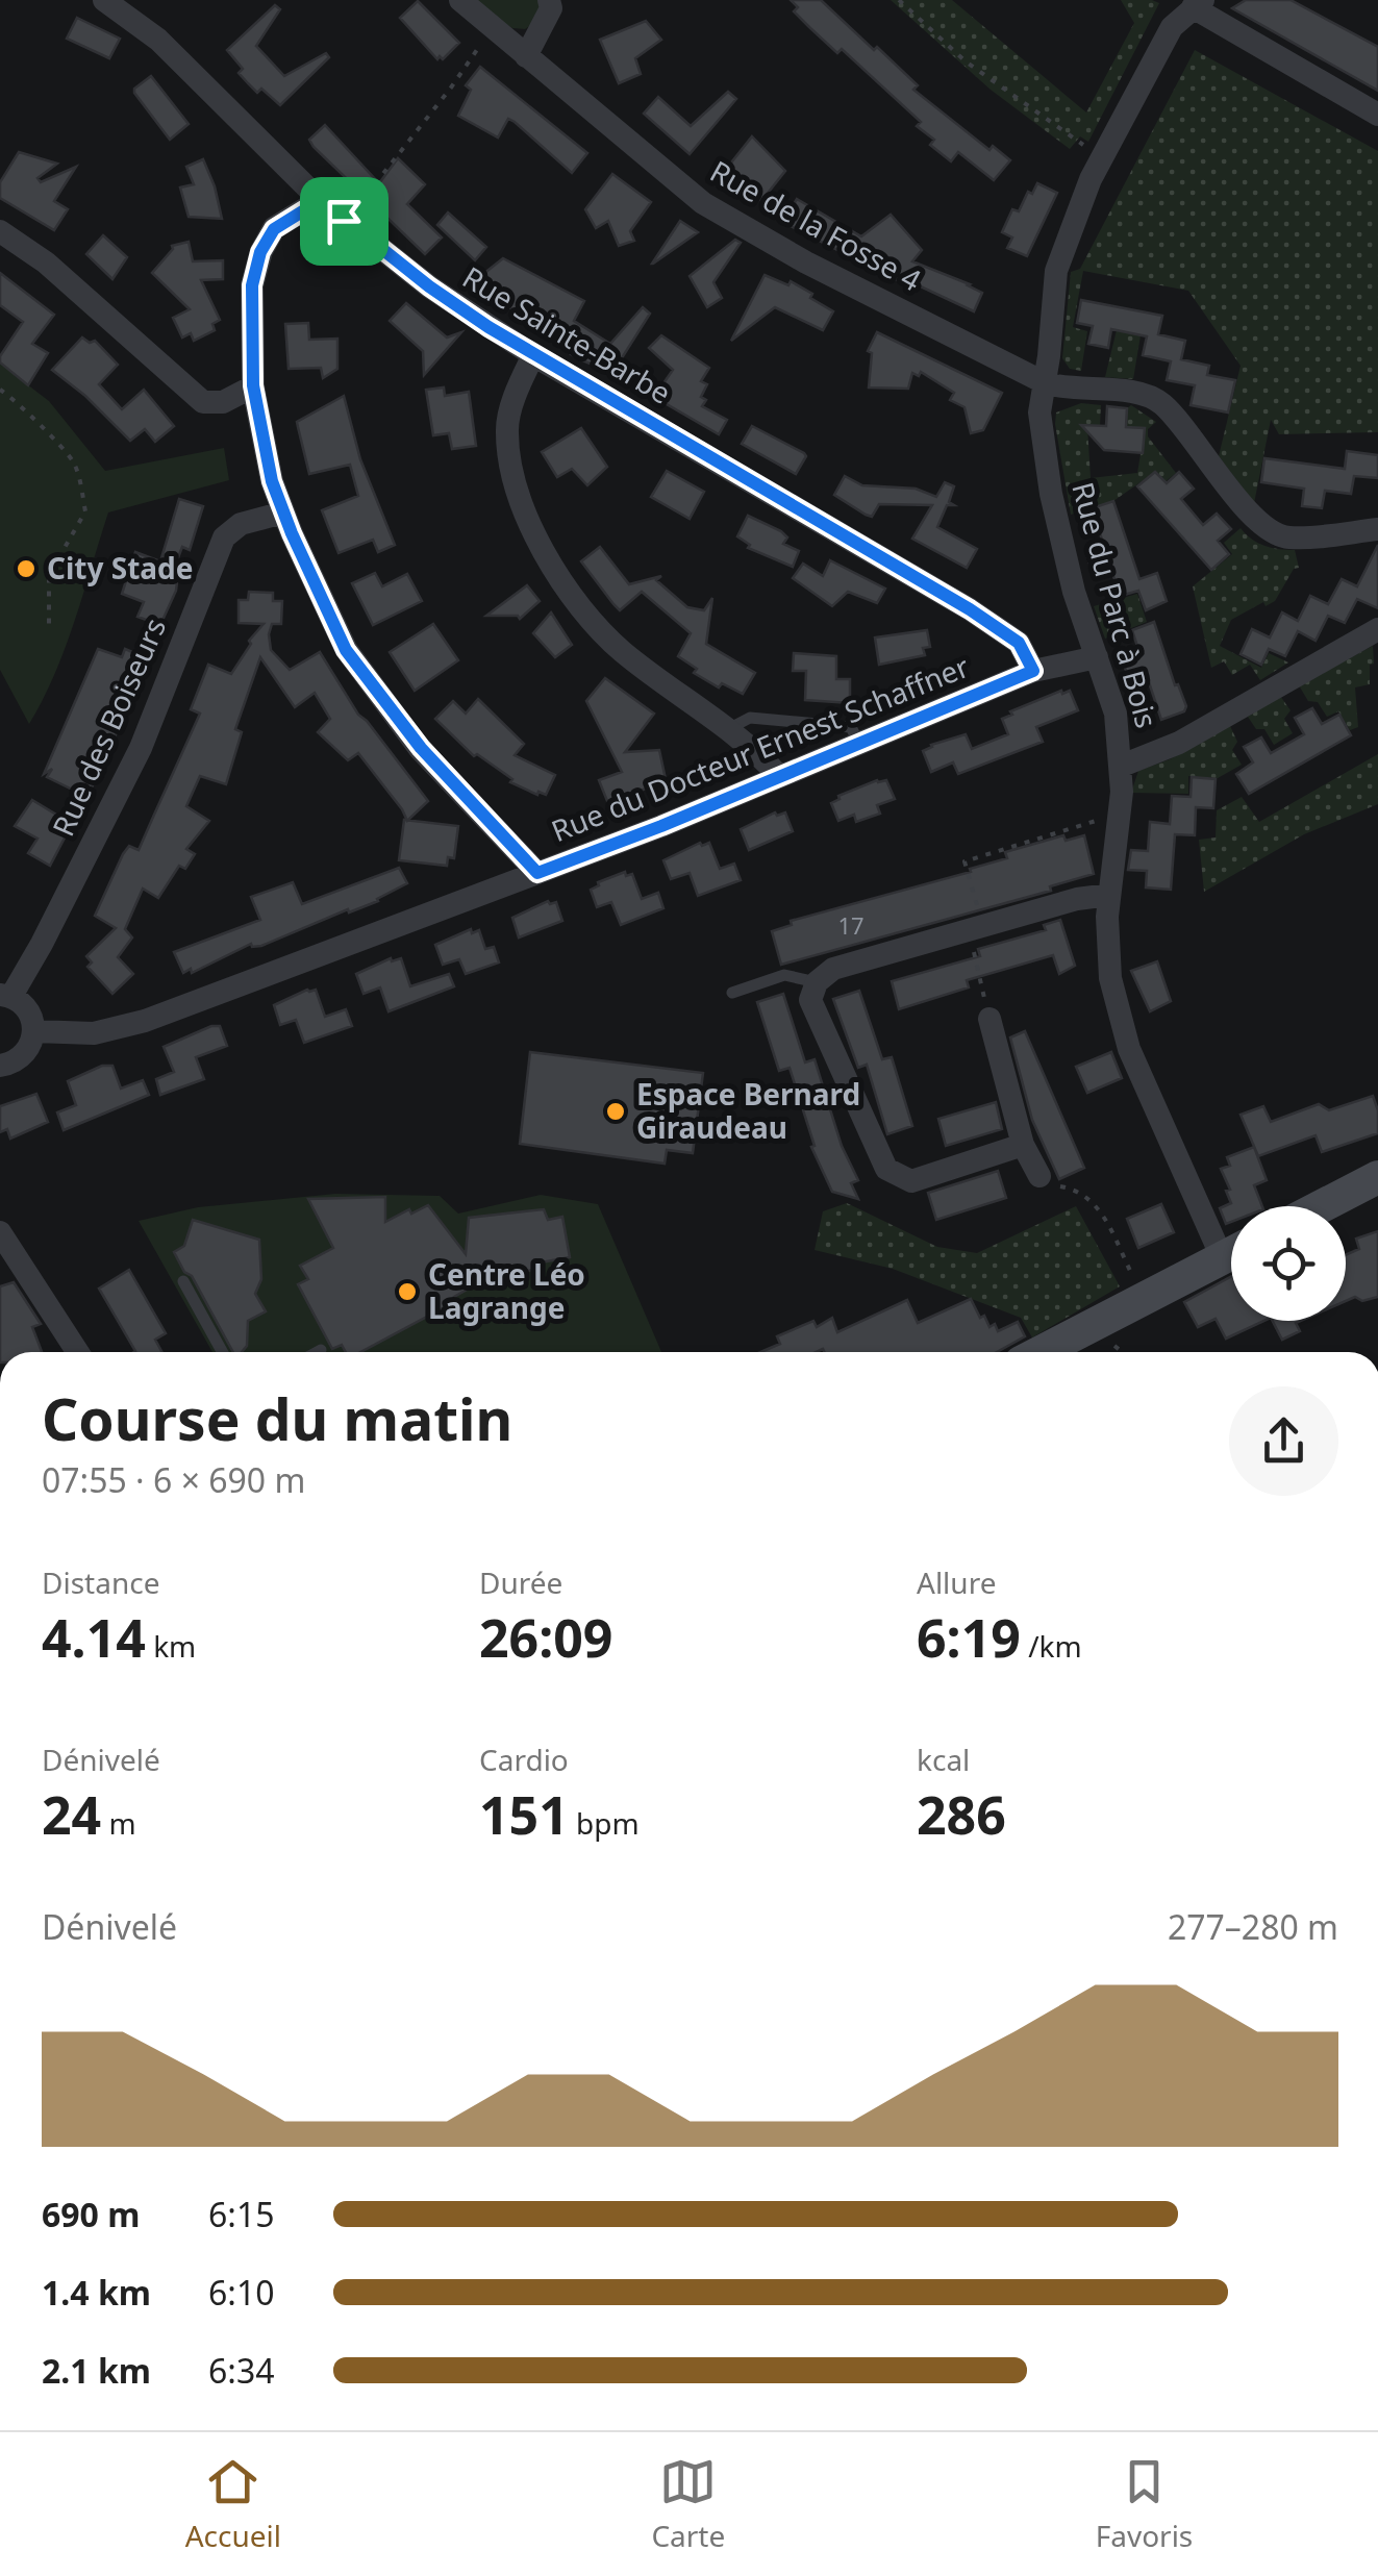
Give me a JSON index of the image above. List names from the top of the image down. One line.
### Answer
{"streets":{"street":["Rue de la Fosse 4","Rue Sainte-Barbe","Rue du Parc à Bois","Rue des Boiseurs","Rue du Docteur Ernest Schaffner"]},"crossings":[["Rue de la Fosse 4","Rue du Parc à Bois"],["Rue Sainte-Barbe","Rue du Docteur Ernest Schaffner"],["Rue du Parc à Bois","Rue du Docteur Ernest Schaffner"]],"places":["City Stade","Espace Bernard Giraudeau","Centre Léo Lagrange"],"house_numbers":["17"],"page":{"heading":["Course du matin","07:55 · 6 × 690 m"],"stats":[["Distance","4.14 km"],["Durée","26:09"],["Allure","6:19 /km"],["Dénivelé","24 m"],["Cardio","151 bpm"],["kcal","286"]],"chart":["Dénivelé","277–280 m"],"list":[{"name":"690 m","note":"6:15"},{"name":"1.4 km","note":"6:10"},{"name":"2.1 km","note":"6:34"}],"tabs":["Accueil","Carte","Favoris"]}}
